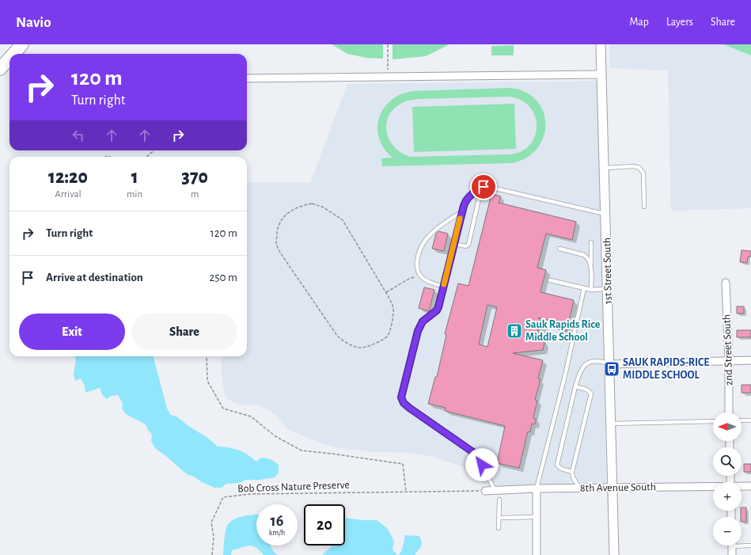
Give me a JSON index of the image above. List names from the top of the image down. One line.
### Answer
{"streets":{"street":["1st Street South","2nd Street South","8th Avenue South"],"path":["Bob Cross Nature Preserve"]},"crossings":[["1st Street South","8th Avenue South"],["Bob Cross Nature Preserve","8th Avenue South"]],"places":{"building":["Sauk Rapids Rice Middle School"],"bus stop":["SAUK RAPIDS-RICE MIDDLE SCHOOL"]},"north":"left","page":{"header":"Navio","nav":["Map","Layers","Share"],"turn":["120 m","Turn right"],"eta":["12:20","Arrival","1","min","370","m"],"list":[{"name":"Turn right","value":"120 m"},{"name":"Arrive at destination","value":"250 m"}],"buttons":["Exit","Share"],"map_buttons":["+","−"],"speed":"16 km/h","limit":"20"}}
